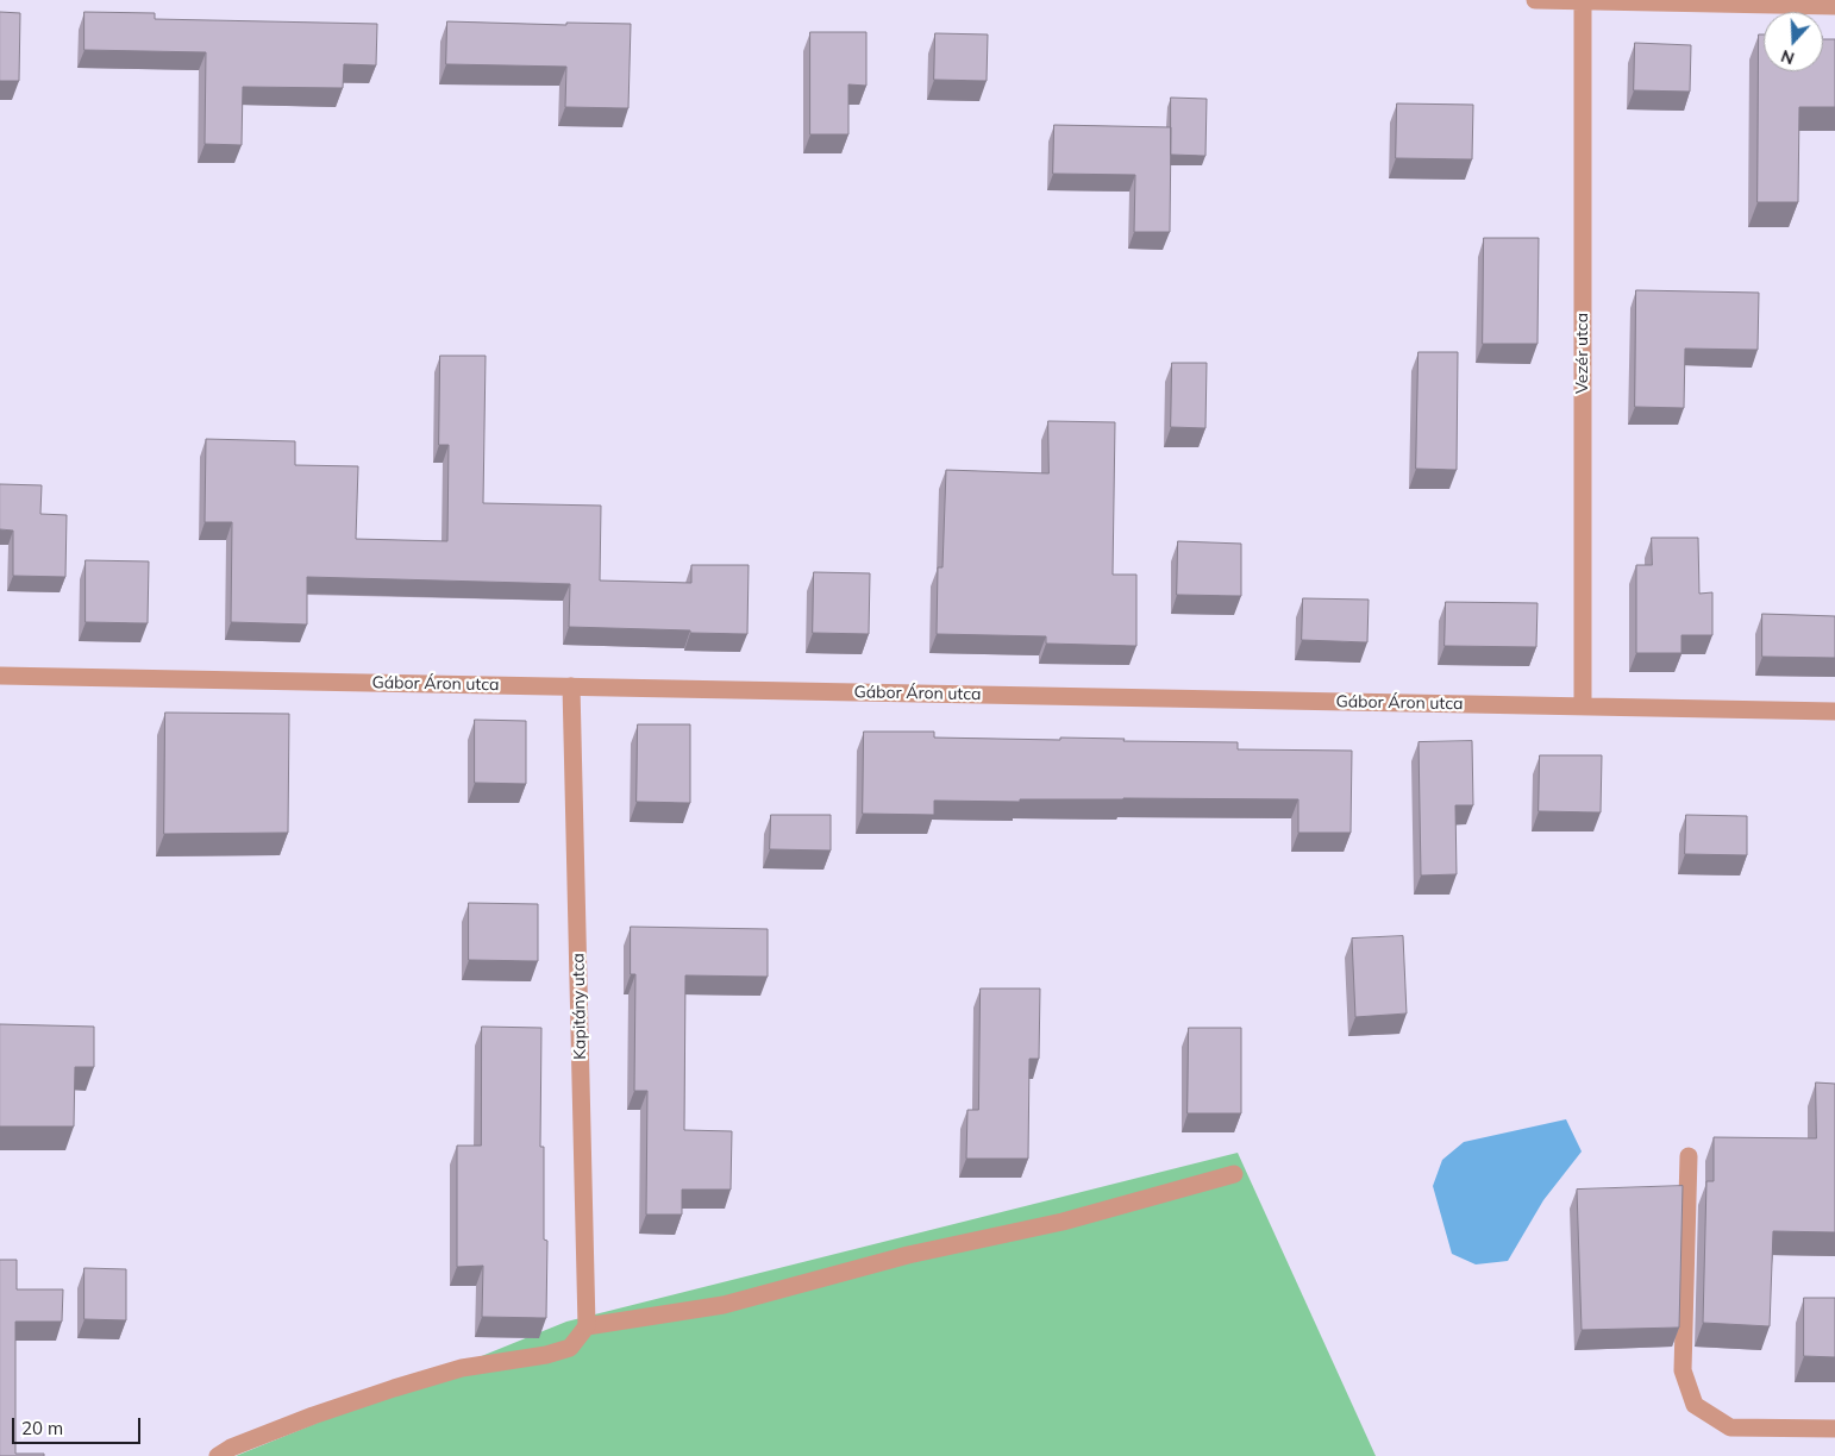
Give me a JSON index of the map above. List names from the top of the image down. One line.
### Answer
{"streets":{"street":["Vezér utca","Gábor Áron utca","Kapitány utca"]},"crossings":[["Vezér utca","Gábor Áron utca"],["Gábor Áron utca","Kapitány utca"]],"scale_bar":"20 m","north":"bottom"}
